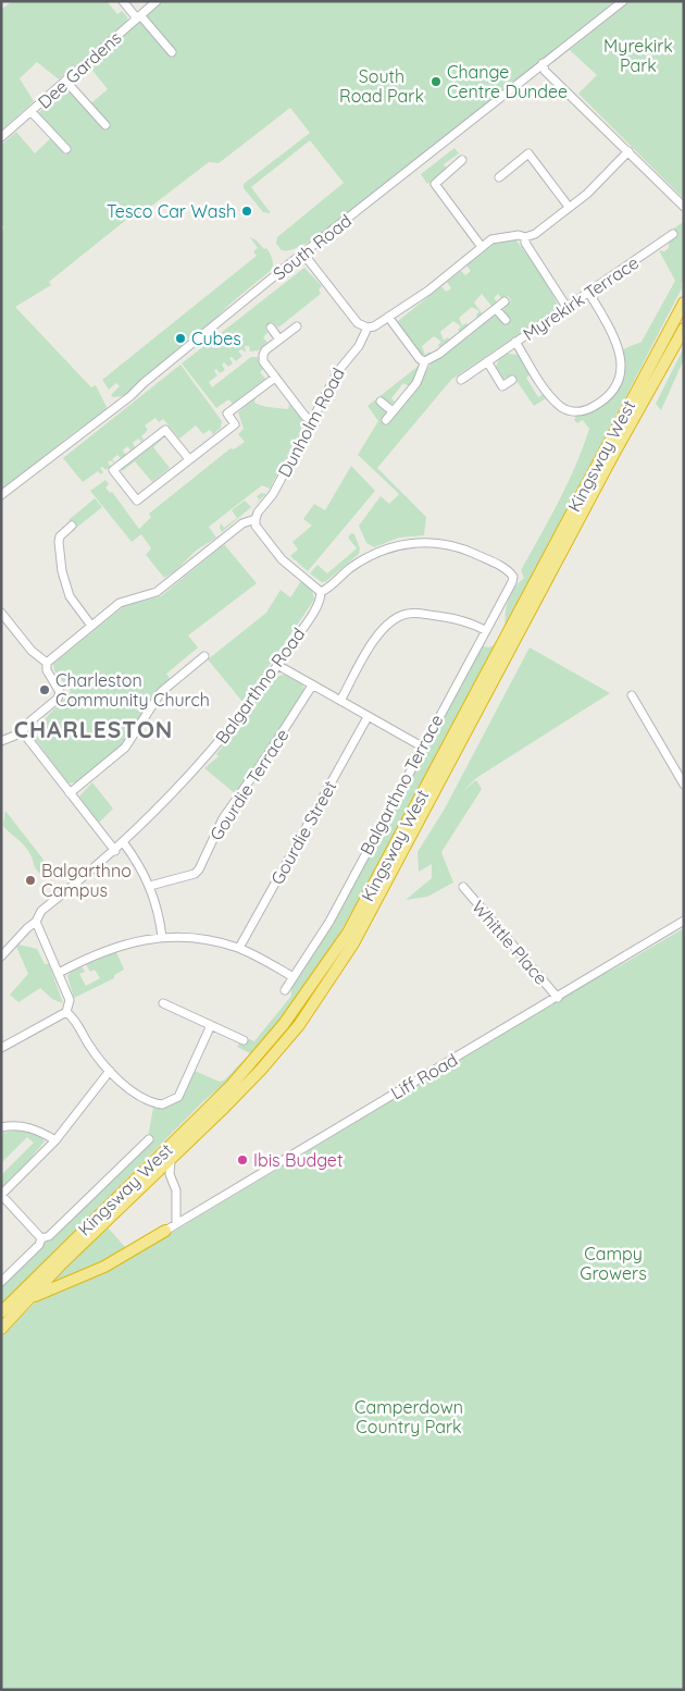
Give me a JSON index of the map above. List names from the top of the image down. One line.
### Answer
{"streets":{"highway":["Kingsway West"],"street":["Dee Gardens","South Road","Myrekirk Terrace","Dunholm Road","Balgarthno Road","Gourdie Terrace","Balgarthno Terrace","Gourdie Street","Whittle Place","Liff Road"]},"crossings":[["Balgarthno Road","Balgarthno Terrace"],["Whittle Place","Liff Road"]],"districts":["CHARLESTON"],"parks":["Myrekirk Park","South Road Park","Campy Growers","Camperdown Country Park"],"places":["Change Centre Dundee","Tesco Car Wash","Cubes","Charleston Community Church","Balgarthno Campus","Ibis Budget"]}
